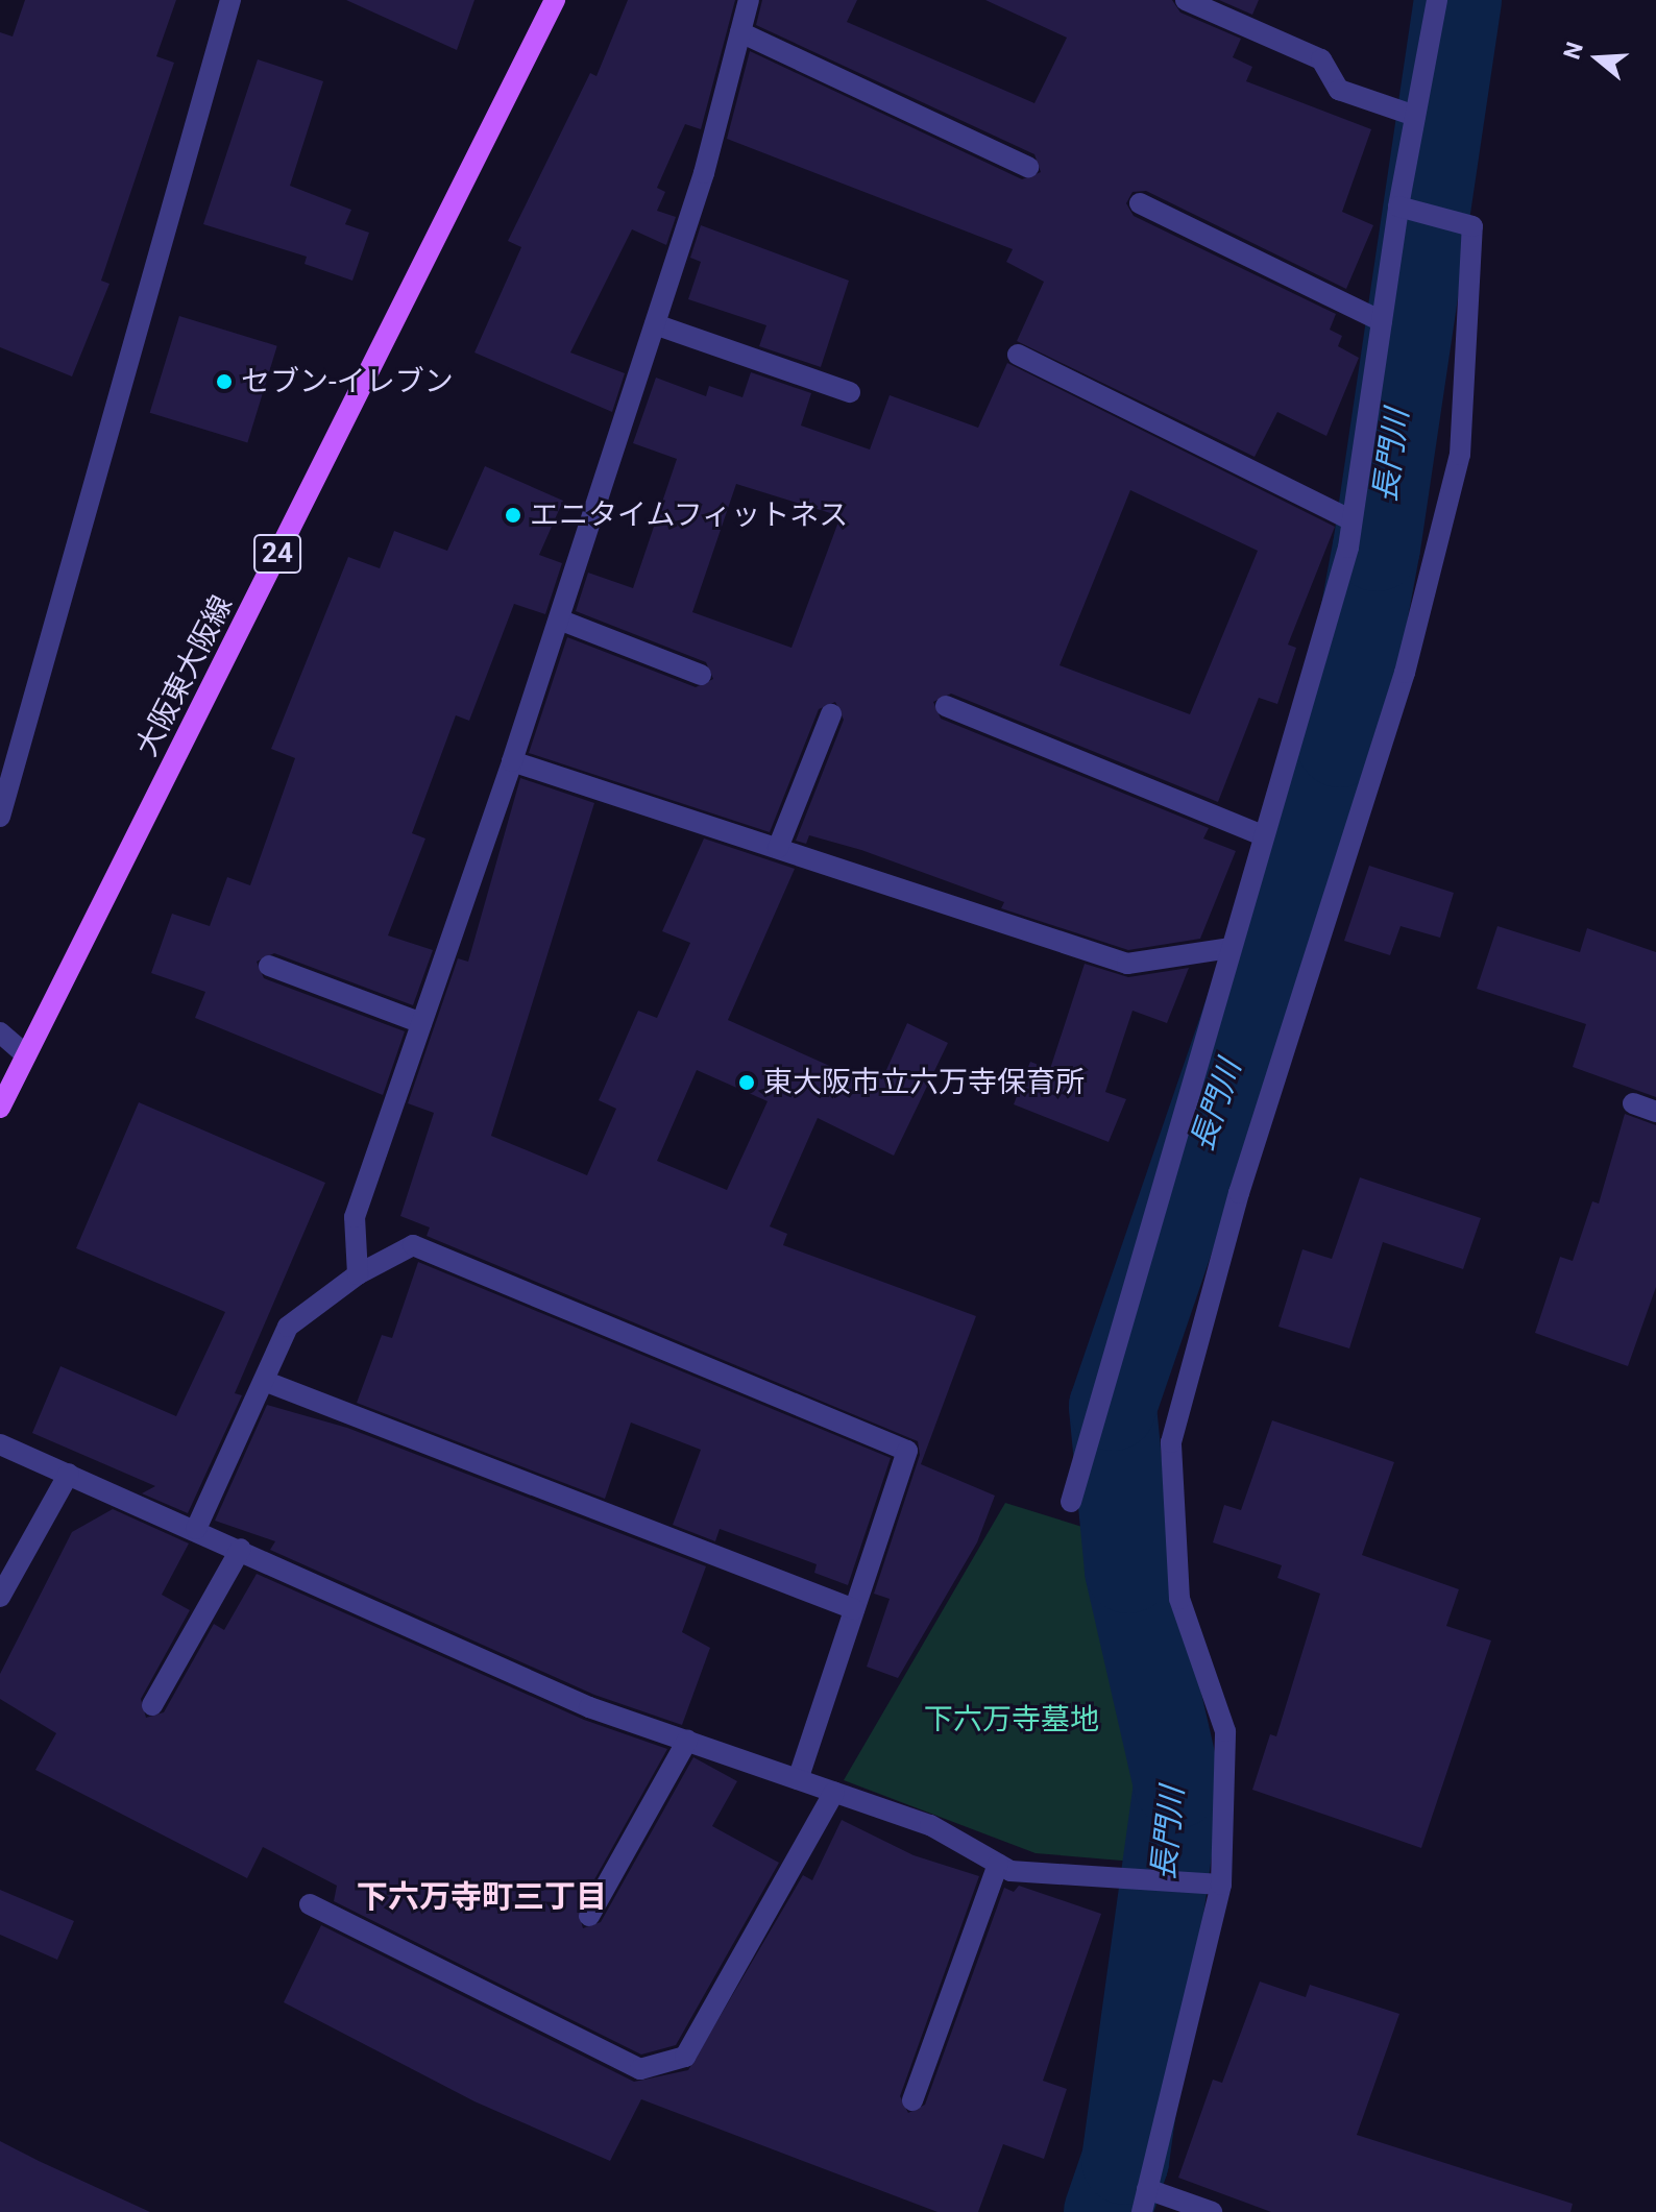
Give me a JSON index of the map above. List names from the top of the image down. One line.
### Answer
{"streets":{"main road":["24","大阪東大阪線"]},"districts":["下六万寺町三丁目"],"water":["長門川"],"parks":["下六万寺墓地"],"places":["セブン-イレブン","エニタイムフィットネス","東大阪市立六万寺保育所"],"north":"left"}
